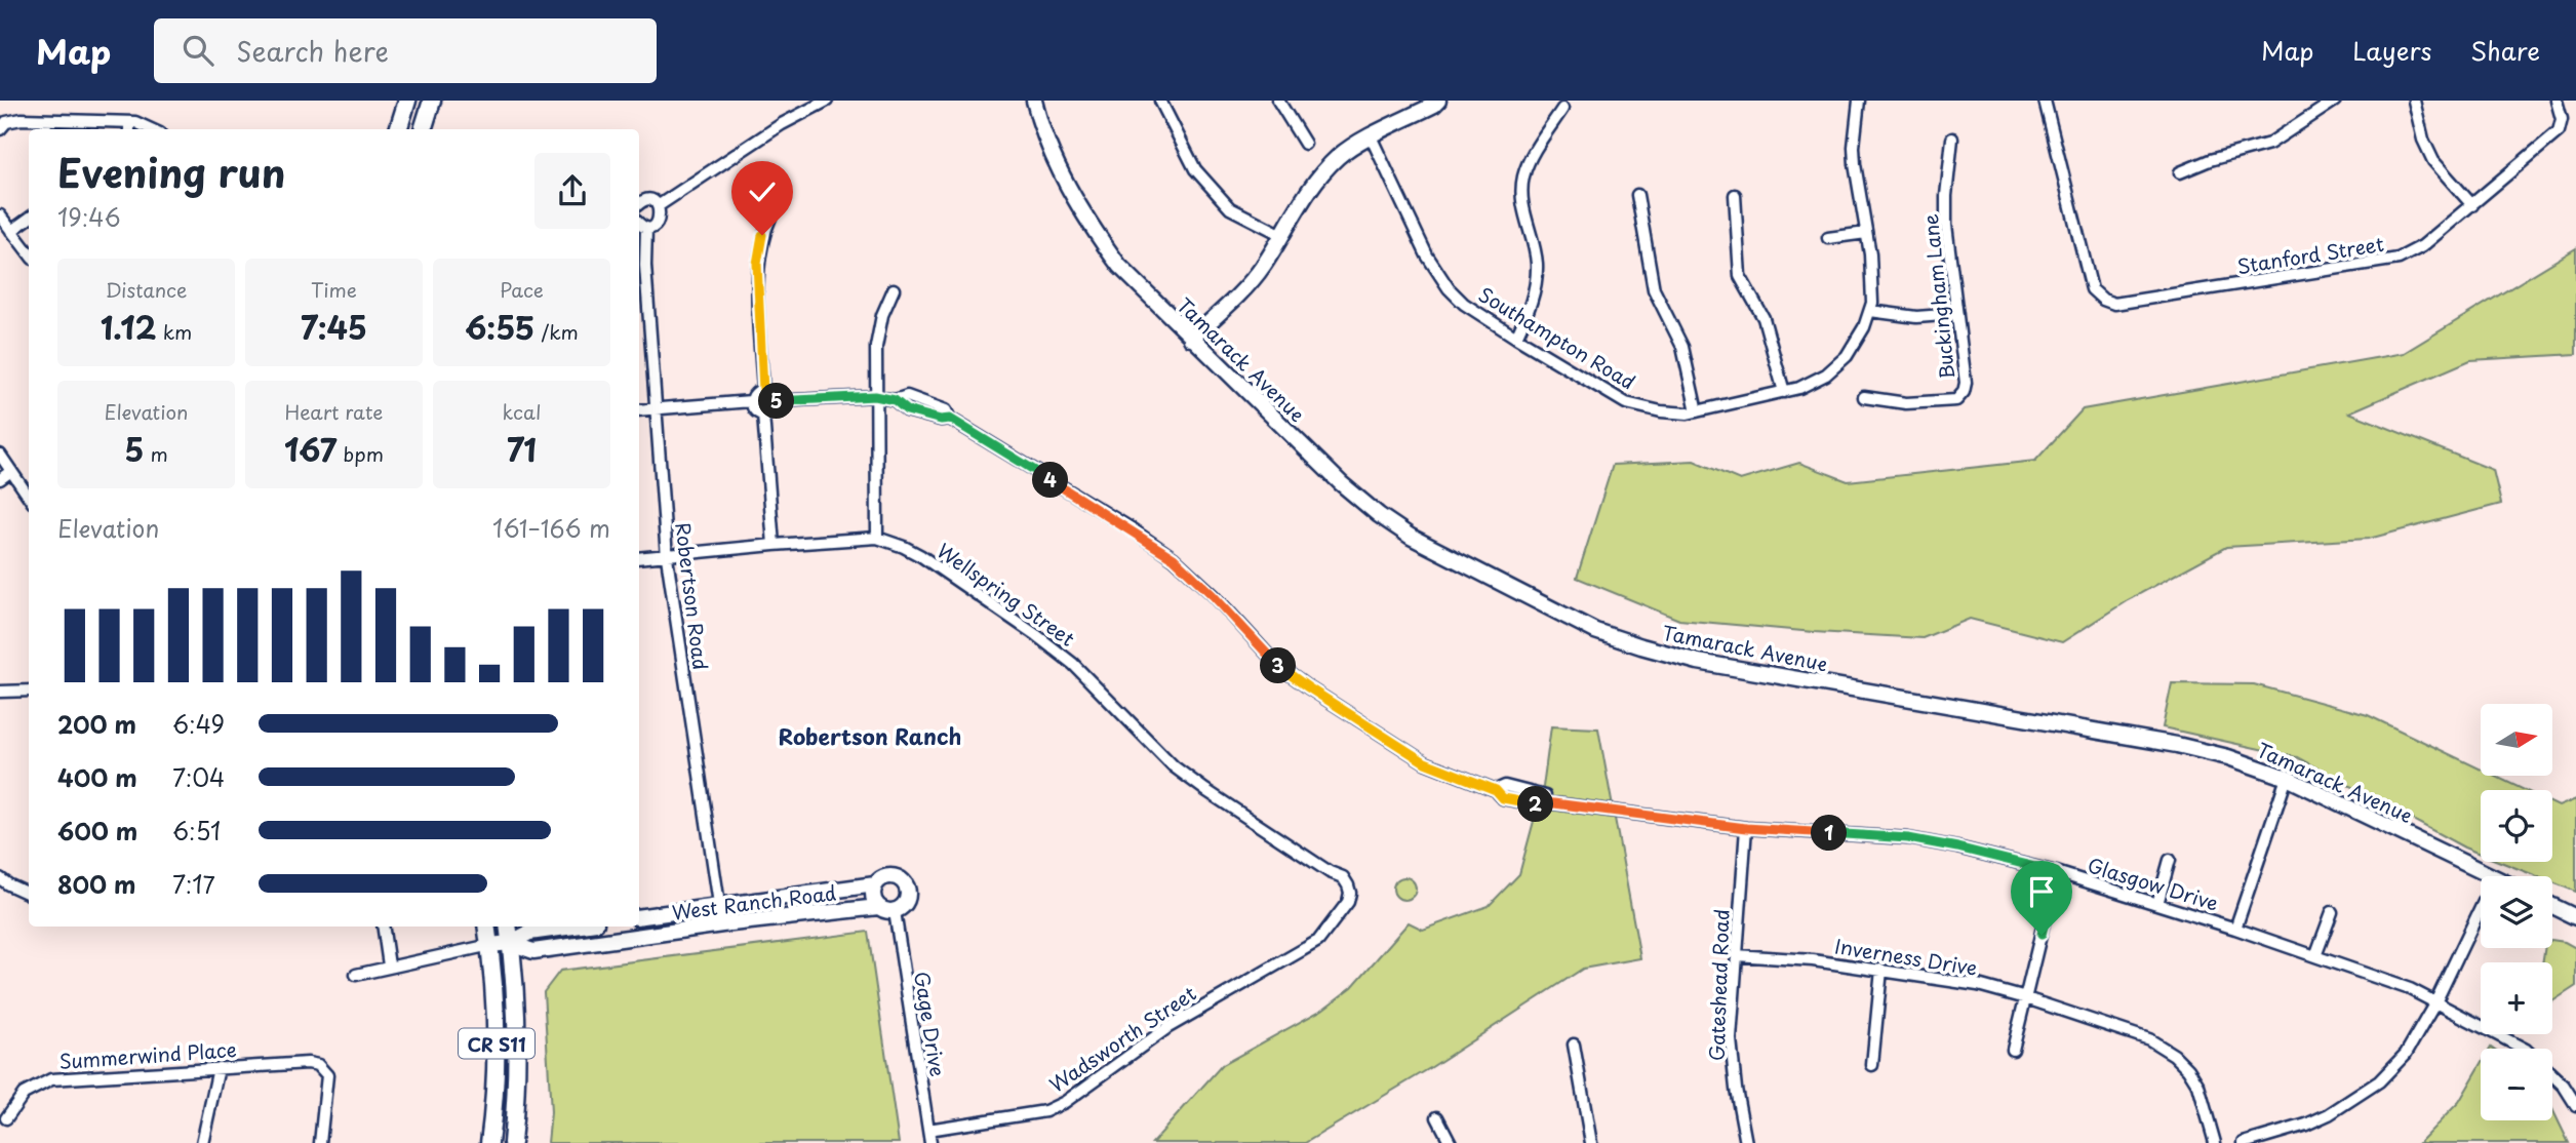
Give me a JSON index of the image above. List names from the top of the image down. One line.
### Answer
{"streets":{"main road":["Tamarack Avenue","West Ranch Road","CR S11"],"street":["Stanford Street","Buckingham Lane","Southampton Road","Wellspring Street","Robertson Road","Glasgow Drive","Inverness Drive","Gateshead Road","Gage Drive","Wadsworth Street","Summerwind Place"]},"crossings":[["Wellspring Street","Robertson Road"],["Wellspring Street","Wadsworth Street"],["Robertson Road","West Ranch Road"],["Glasgow Drive","Gateshead Road"],["West Ranch Road","Gage Drive"],["West Ranch Road","CR S11"],["Inverness Drive","Gateshead Road"],["Gage Drive","Wadsworth Street"]],"districts":["Robertson Ranch"],"north":"right","page":{"header":"Map","search":"Search here","nav":["Map","Layers","Share"],"heading":["Evening run","19:46"],"stats":[["Distance","1.12 km"],["Time","7:45"],["Pace","6:55 /km"],["Elevation","5 m"],["Heart rate","167 bpm"],["kcal","71"]],"pins":["5","4","3","2","1"],"chart":["Elevation","161–166 m"],"list":[{"name":"200 m","note":"6:49"},{"name":"400 m","note":"7:04"},{"name":"600 m","note":"6:51"},{"name":"800 m","note":"7:17"}],"map_buttons":["+","−"]}}
